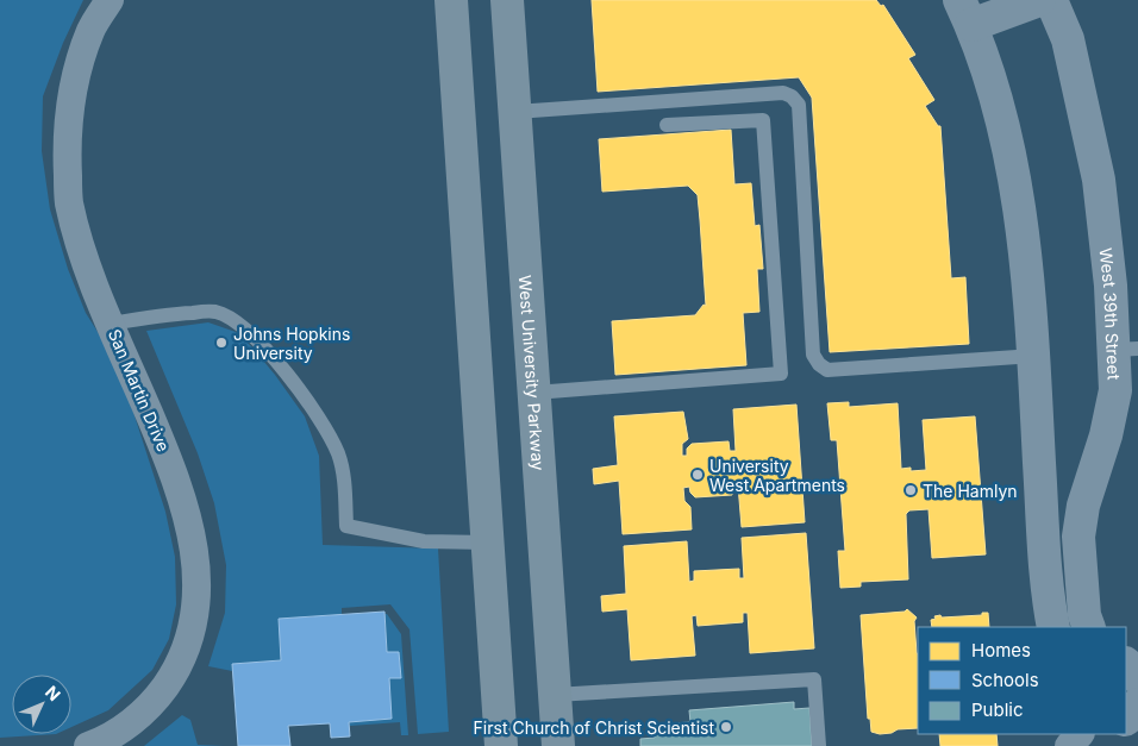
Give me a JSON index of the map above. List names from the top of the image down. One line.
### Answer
{"streets":{"main road":["West University Parkway"],"street":["West 39th Street","San Martin Drive"]},"places":["Johns Hopkins University","University West Apartments","The Hamlyn","First Church of Christ Scientist"],"legend":["Homes","Schools","Public"],"north":"top right"}
